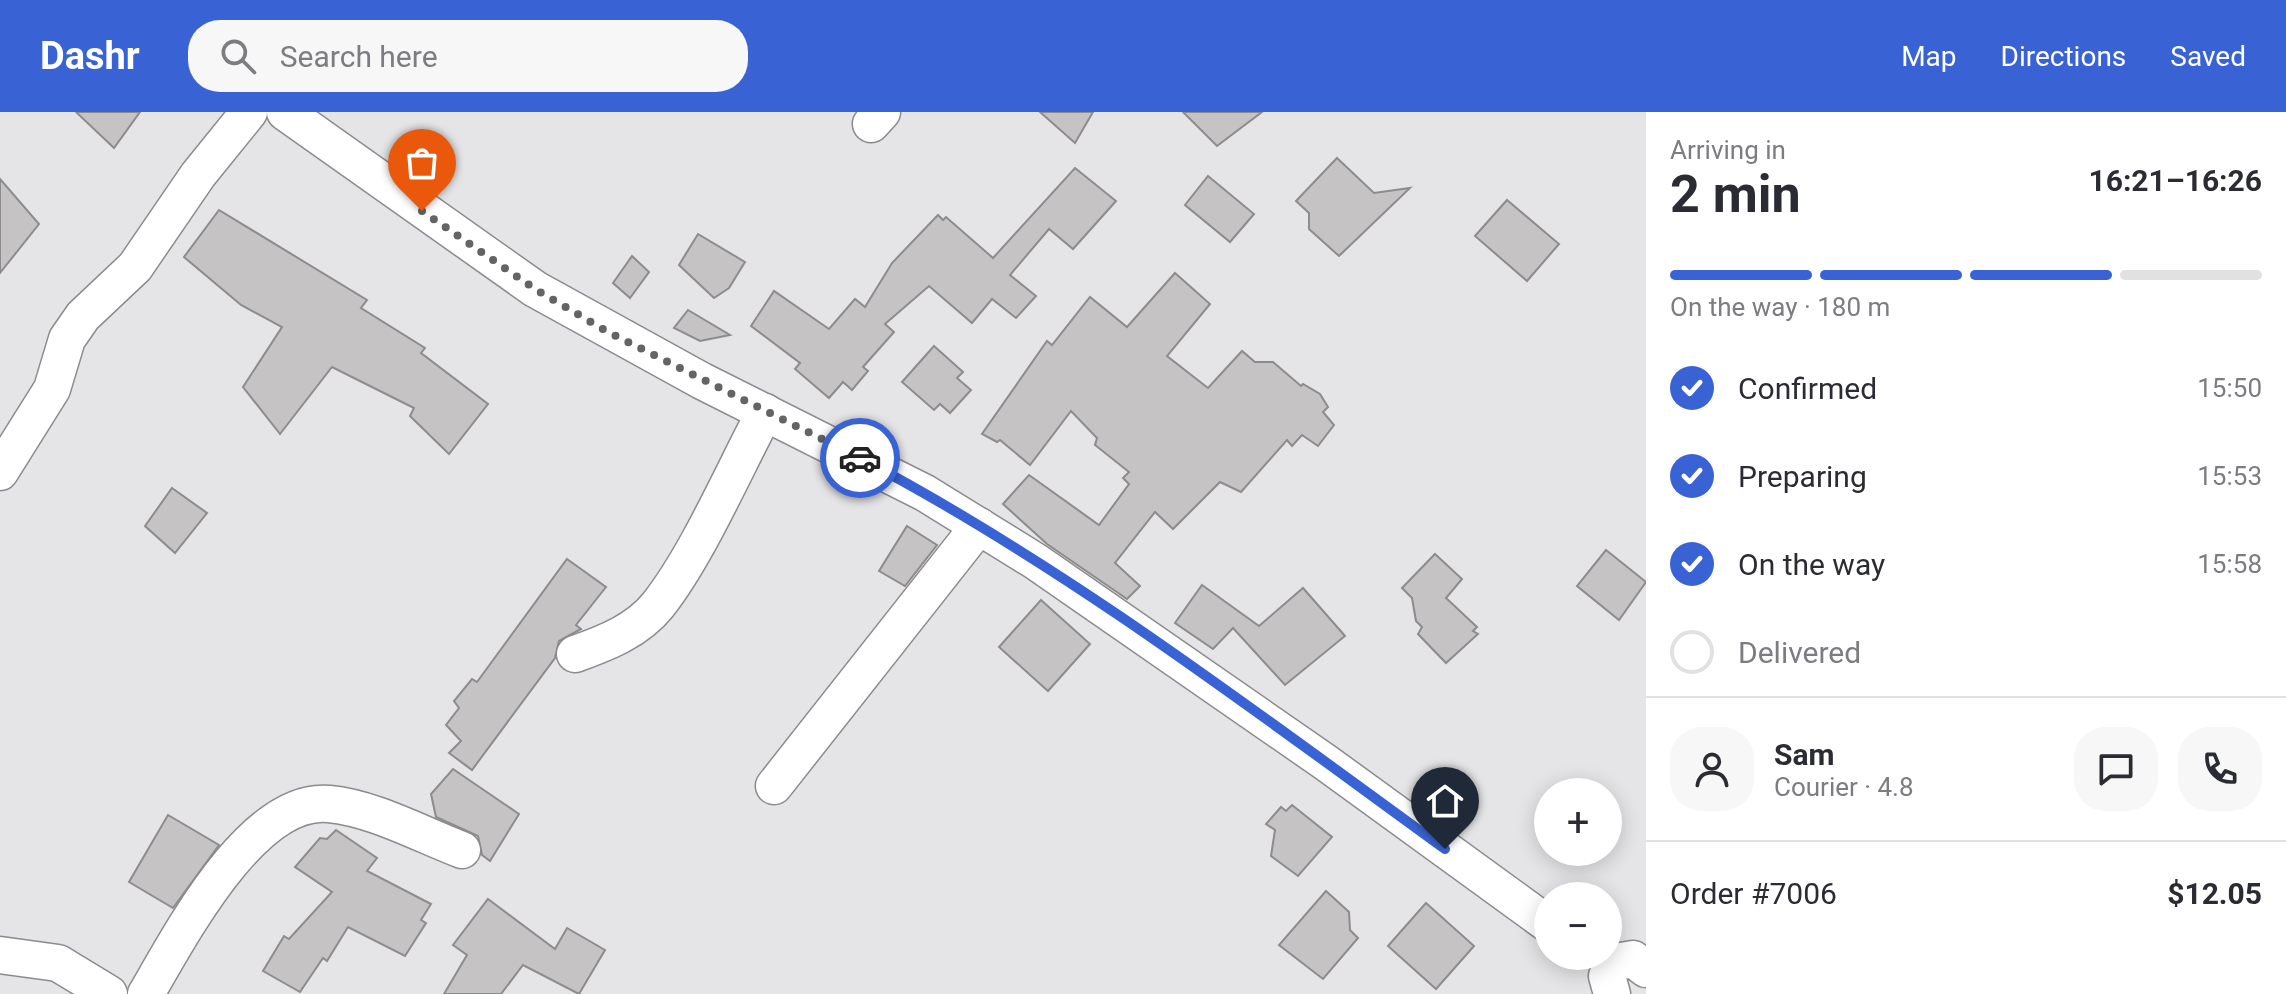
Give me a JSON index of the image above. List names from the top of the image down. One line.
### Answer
{"page":{"header":"Dashr","search":"Search here","nav":["Map","Directions","Saved"],"heading":["2 min","Arriving in","16:21–16:26"],"panel":["Sam","Courier · 4.8","Order #7006","$12.05"],"bar":"On the way · 180 m","list":[["Confirmed","15:50"],["Preparing","15:53"],["On the way","15:58"],"Delivered"],"map_buttons":["+","−"]}}
